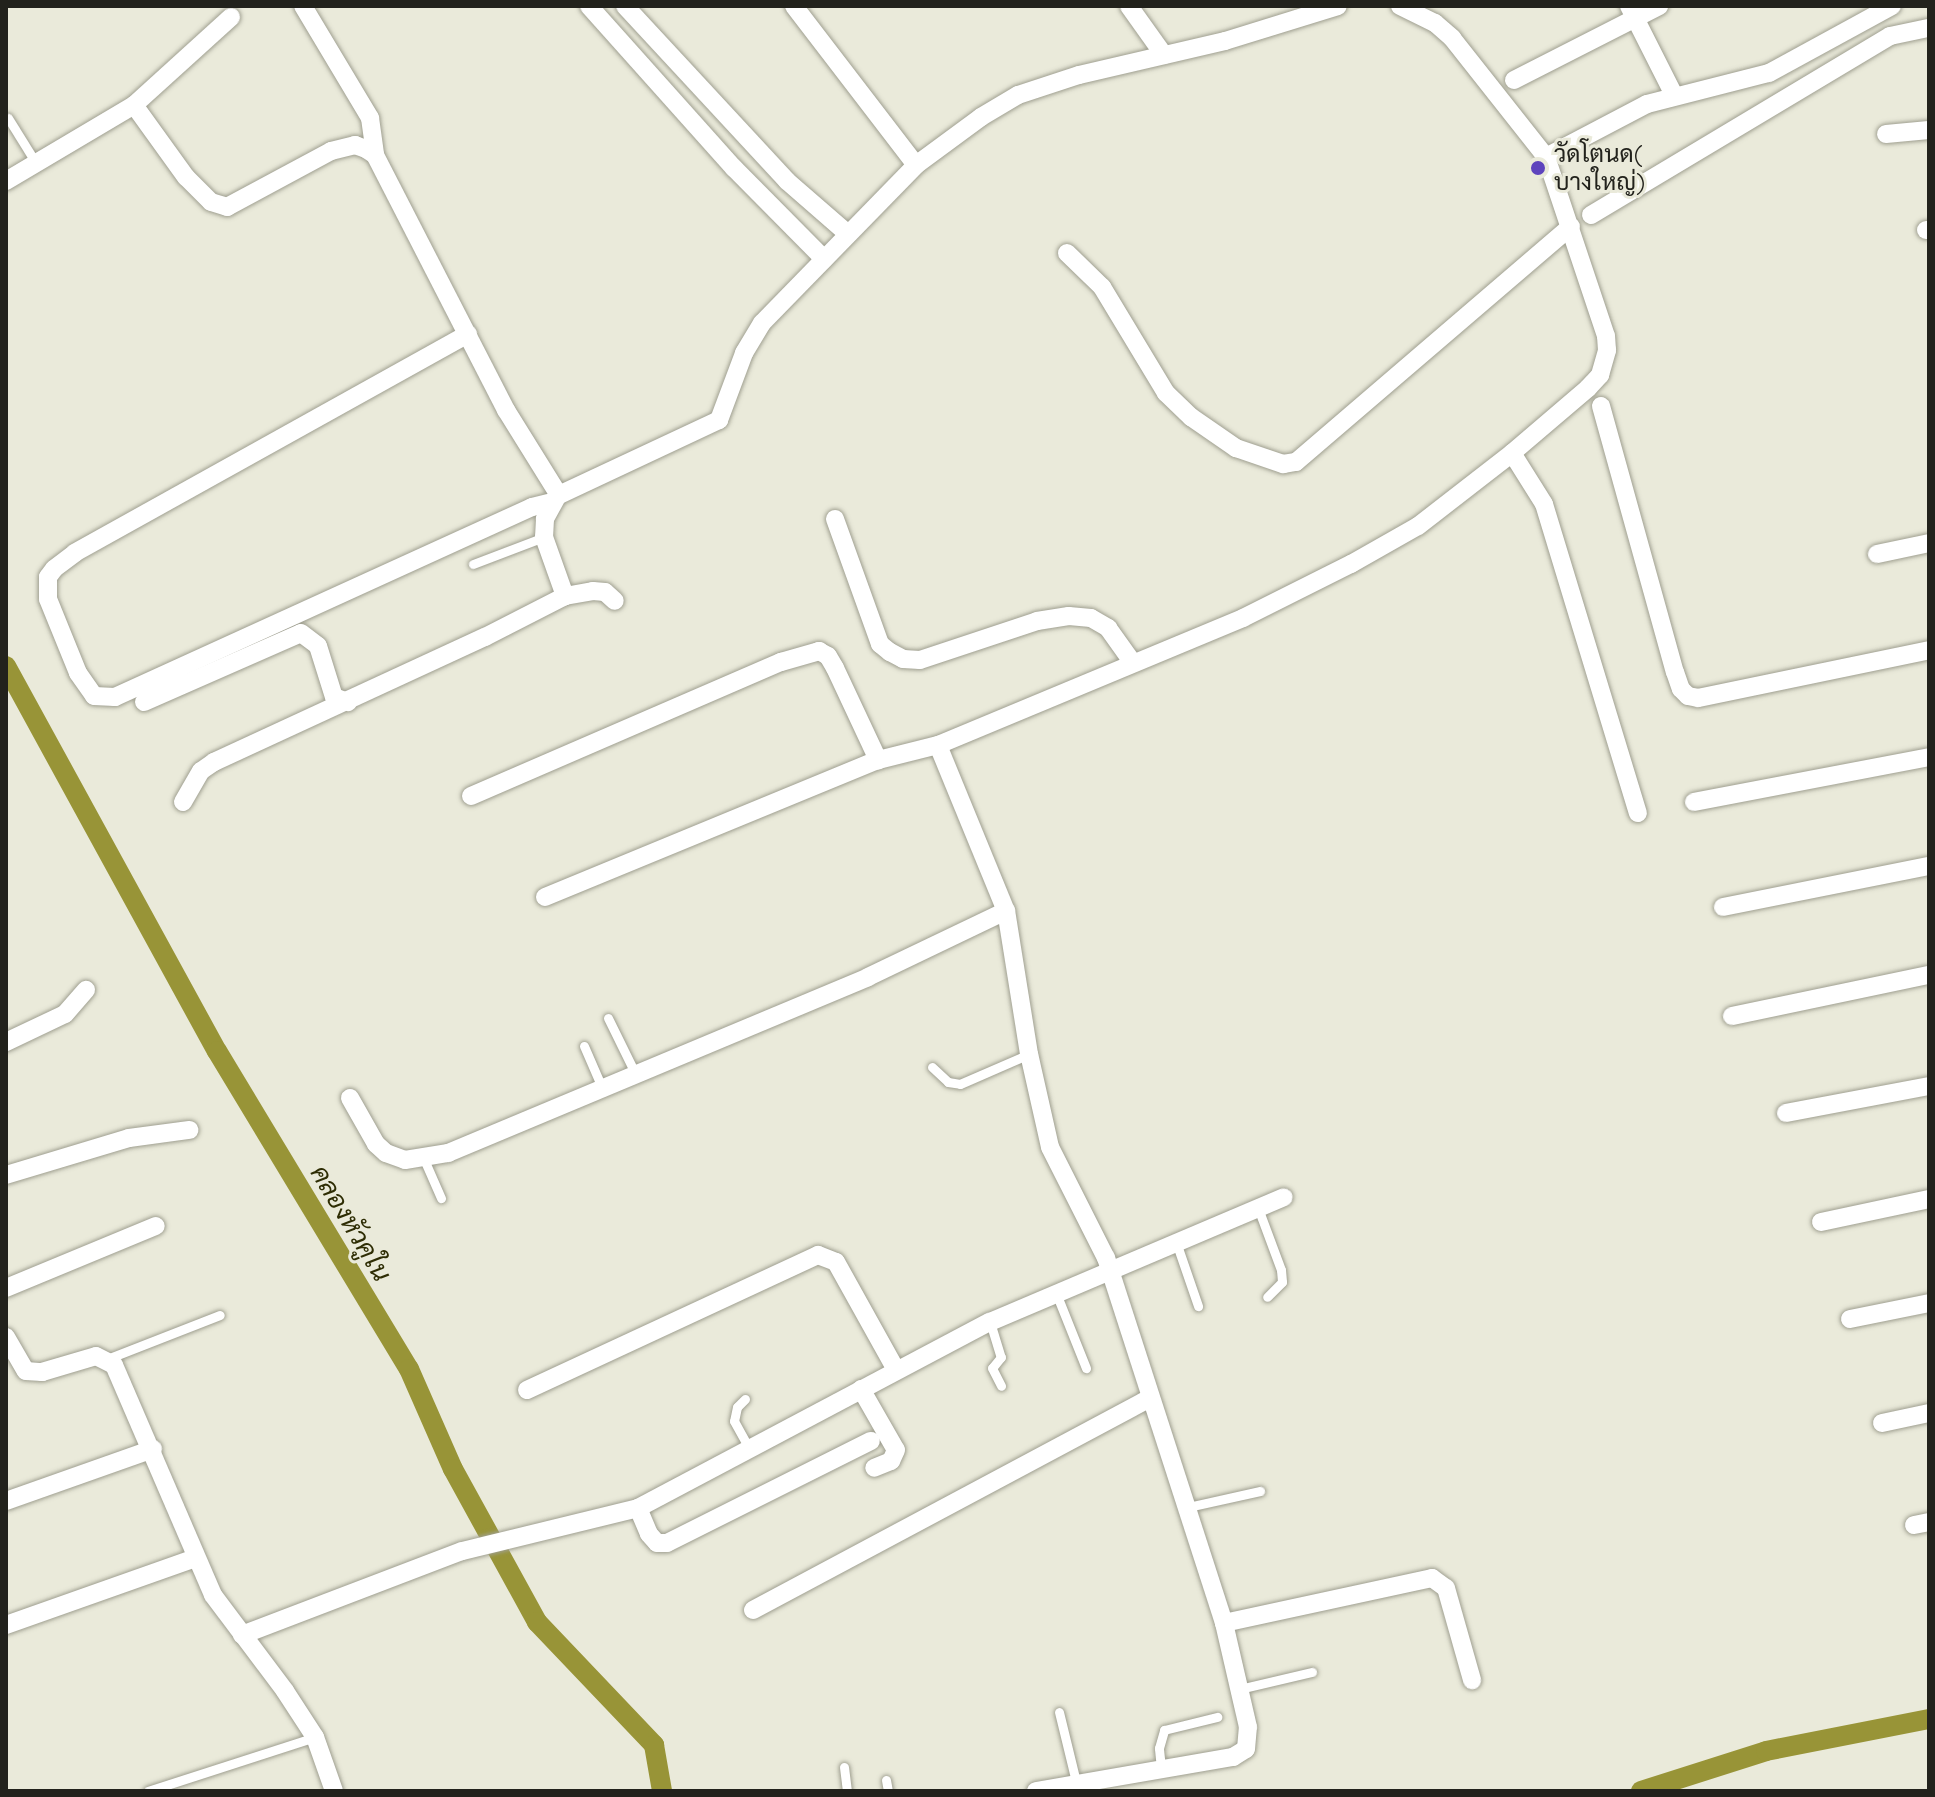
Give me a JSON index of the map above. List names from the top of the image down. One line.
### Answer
{"water":["คลองหัวคูใน"],"places":["วัดโตนด( บางใหญ่)"]}
